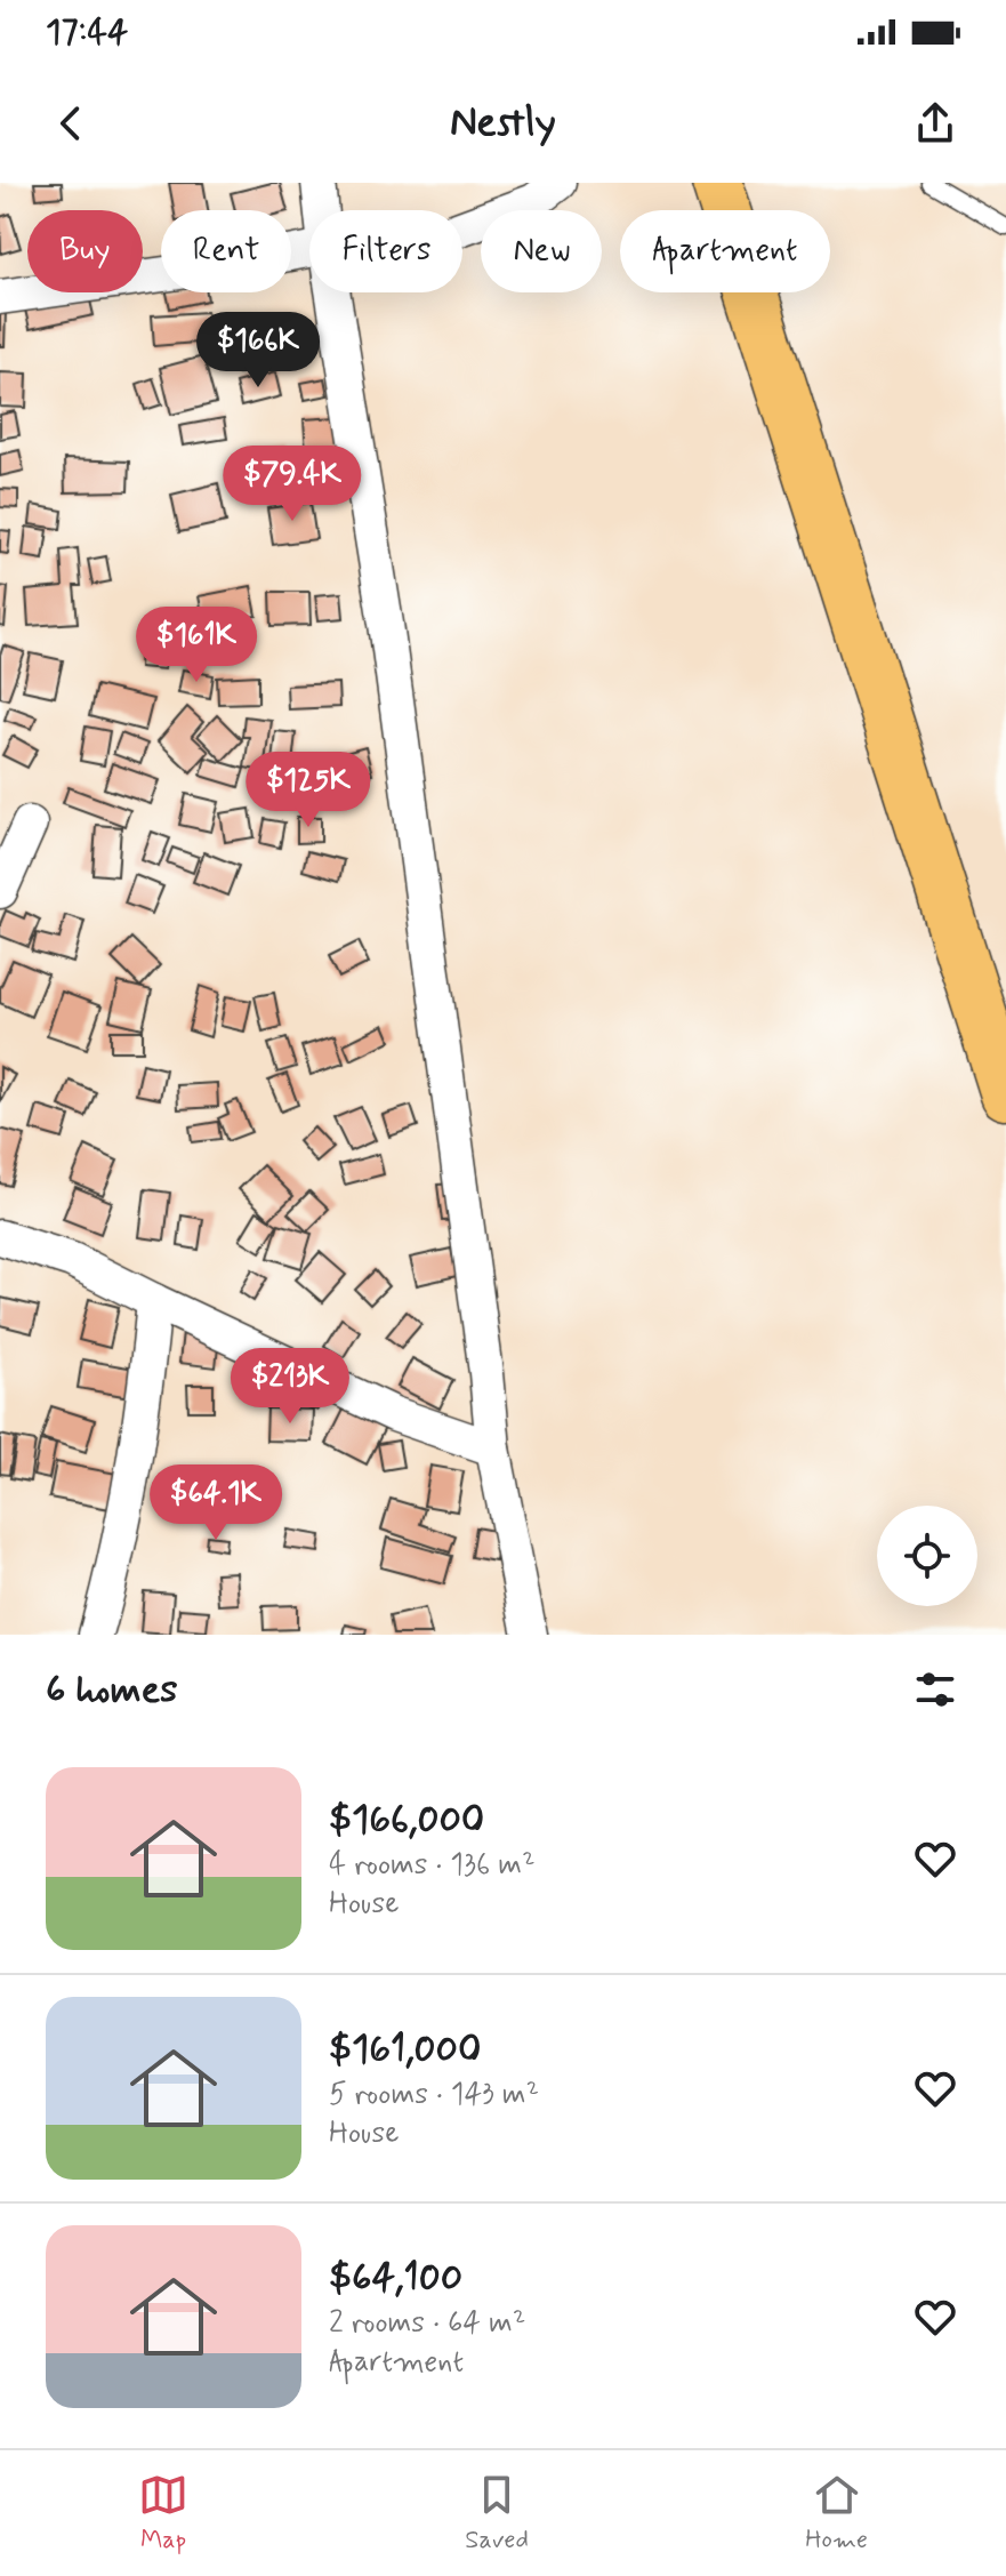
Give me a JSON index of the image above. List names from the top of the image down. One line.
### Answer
{"page":{"status":"17:44","header":"Nestly","chip":["Buy","Rent","Filters","New","Apartment"],"price":["$166K","$79.4K","$161K","$125K","$213K","$64.1K"],"heading":"6 homes","list":[{"name":"$166,000","note":"4 rooms · 136 m² · House"},{"name":"$161,000","note":"5 rooms · 143 m² · House"},{"name":"$64,100","note":"2 rooms · 64 m² · Apartment"}],"tabs":["Map","Saved","Home"]}}
